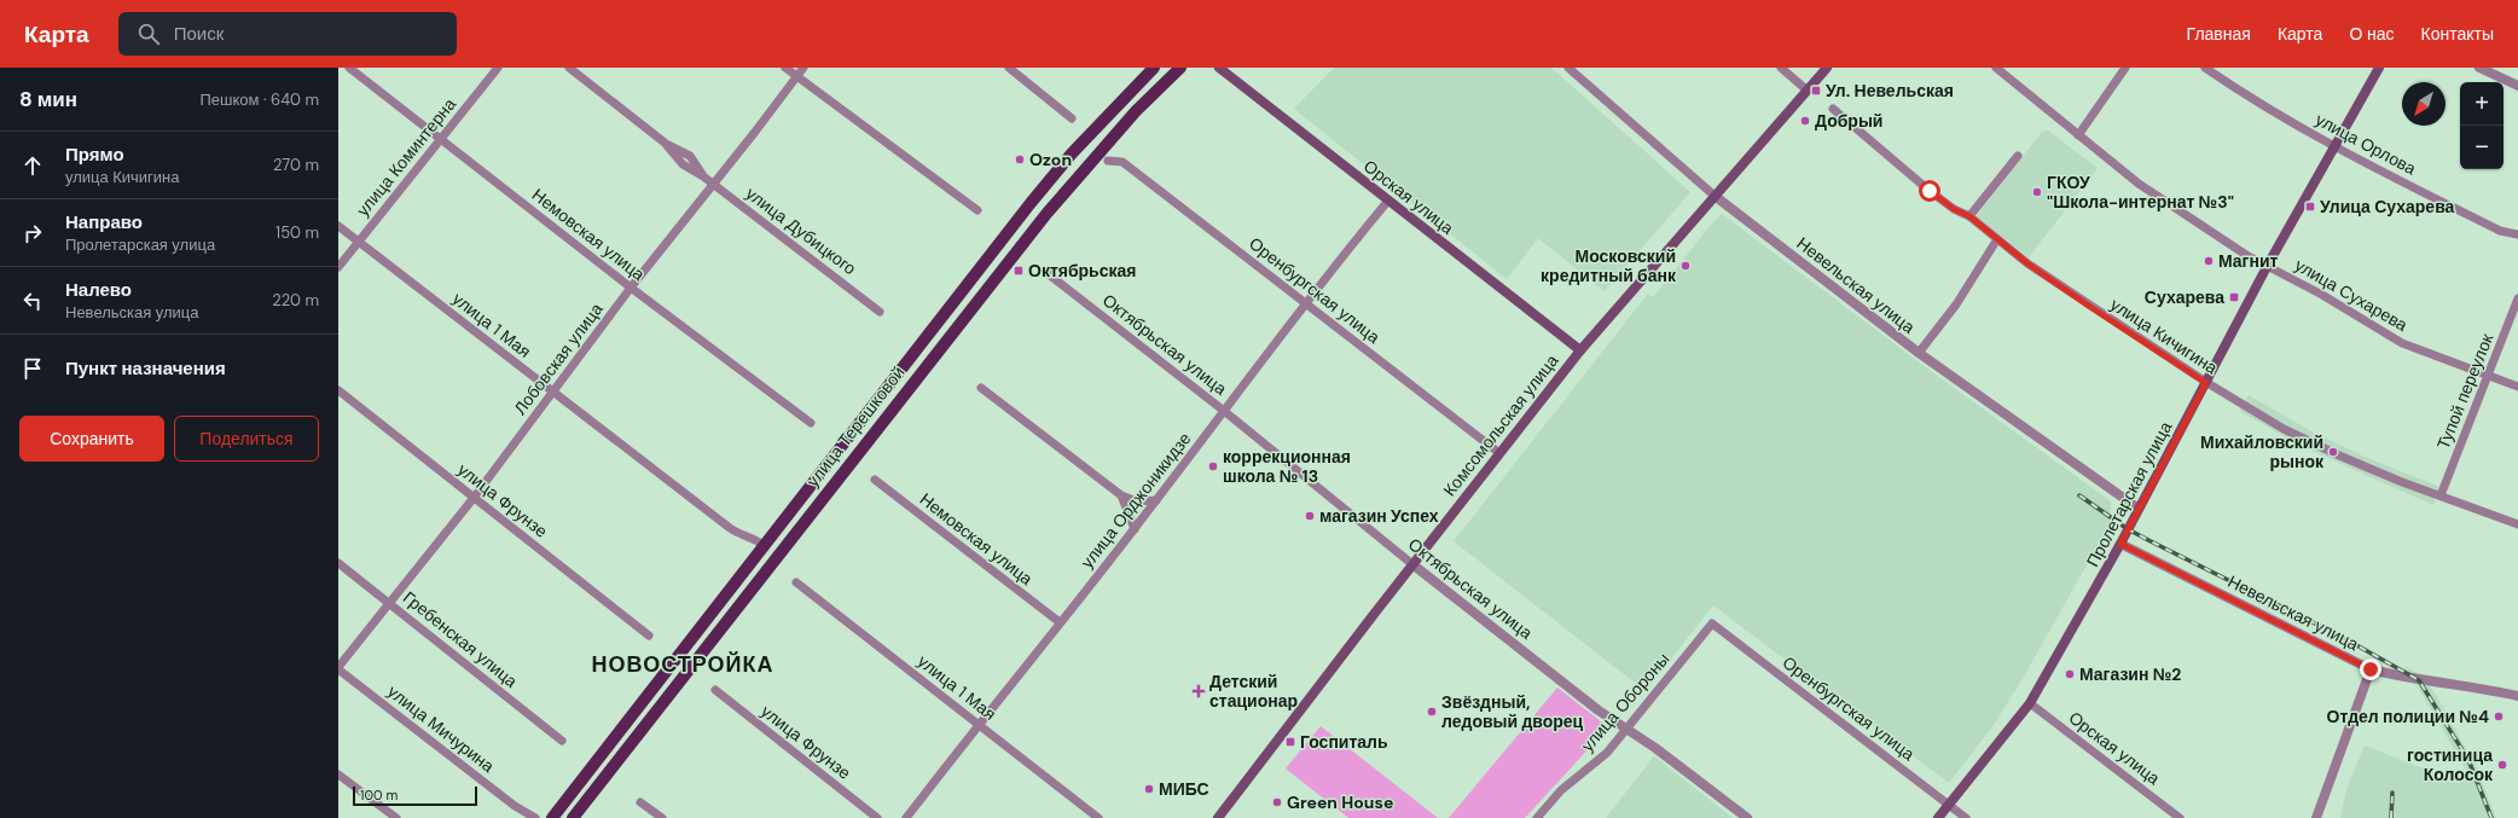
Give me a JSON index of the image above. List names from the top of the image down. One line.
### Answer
{"streets":{"main road":["Орская улица","Комсомольская улица","улица Терешковой","Пролетарская улица"],"street":["улица Орлова","улица Коминтерна","улица Дубицкого","Немовская улица","Невельская улица","Оренбургская улица","улица Сухарева","улица 1 Мая","улица Кичигина","Октябрьская улица","Лобовская улица","Тупой переулок","улица Фрунзе","улица Орджоникидзе","Гребенская улица","улица Обороны","улица Мичурина"]},"crossings":[["улица Орлова","Пролетарская улица"],["улица Коминтерна","Немовская улица"],["улица Коминтерна","улица 1 Мая"],["Орская улица","Комсомольская улица"],["Орская улица","Пролетарская улица"],["Орская улица","улица Орджоникидзе"],["улица Дубицкого","Лобовская улица"],["Немовская улица","Лобовская улица"],["Немовская улица","улица Орджоникидзе"],["Невельская улица","Комсомольская улица"],["Невельская улица","Пролетарская улица"],["Оренбургская улица","Комсомольская улица"],["Оренбургская улица","Пролетарская улица"],["Оренбургская улица","улица Орджоникидзе"],["Оренбургская улица","улица Обороны"],["улица Сухарева","Тупой переулок"],["улица Сухарева","Пролетарская улица"],["улица 1 Мая","Лобовская улица"],["улица 1 Мая","улица Терешковой"],["улица 1 Мая","улица Орджоникидзе"],["улица Кичигина","Тупой переулок"],["улица Кичигина","Пролетарская улица"],["Октябрьская улица","Комсомольская улица"],["Октябрьская улица","улица Орджоникидзе"],["Октябрьская улица","улица Обороны"],["Лобовская улица","улица Фрунзе"],["Лобовская улица","Гребенская улица"],["Лобовская улица","улица Мичурина"]],"districts":["НОВОСТРОЙКА"],"places":{"transit":["Ул. Невельская","Улица Сухарева","Октябрьская","Сухарева","Госпиталь"],"other":["Добрый","Ozon","ГКОУ \"Школа-интернат №3\"","Магнит","Московский кредитный банк","Михайловский рынок","коррекционная школа № 13","магазин Успех","Магазин №2","Звёздный, ледовый дворец","Отдел полиции №4","гостиница Колосок","МИБС","Green House"],"health":["Детский стационар"]},"scale_bar":"100 m","north":"bottom left","page":{"header":"Карта","search":"Поиск","nav":["Главная","Карта","О нас","Контакты"],"heading":["8 мин","Пешком · 640 m"],"map_buttons":["+","−"],"list":[["Прямо","улица Кичигина","270 m"],["Направо","Пролетарская улица","150 m"],["Налево","Невельская улица","220 m"],"Пункт назначения"],"buttons":["Сохранить","Поделиться"],"scale":"100 m"}}
